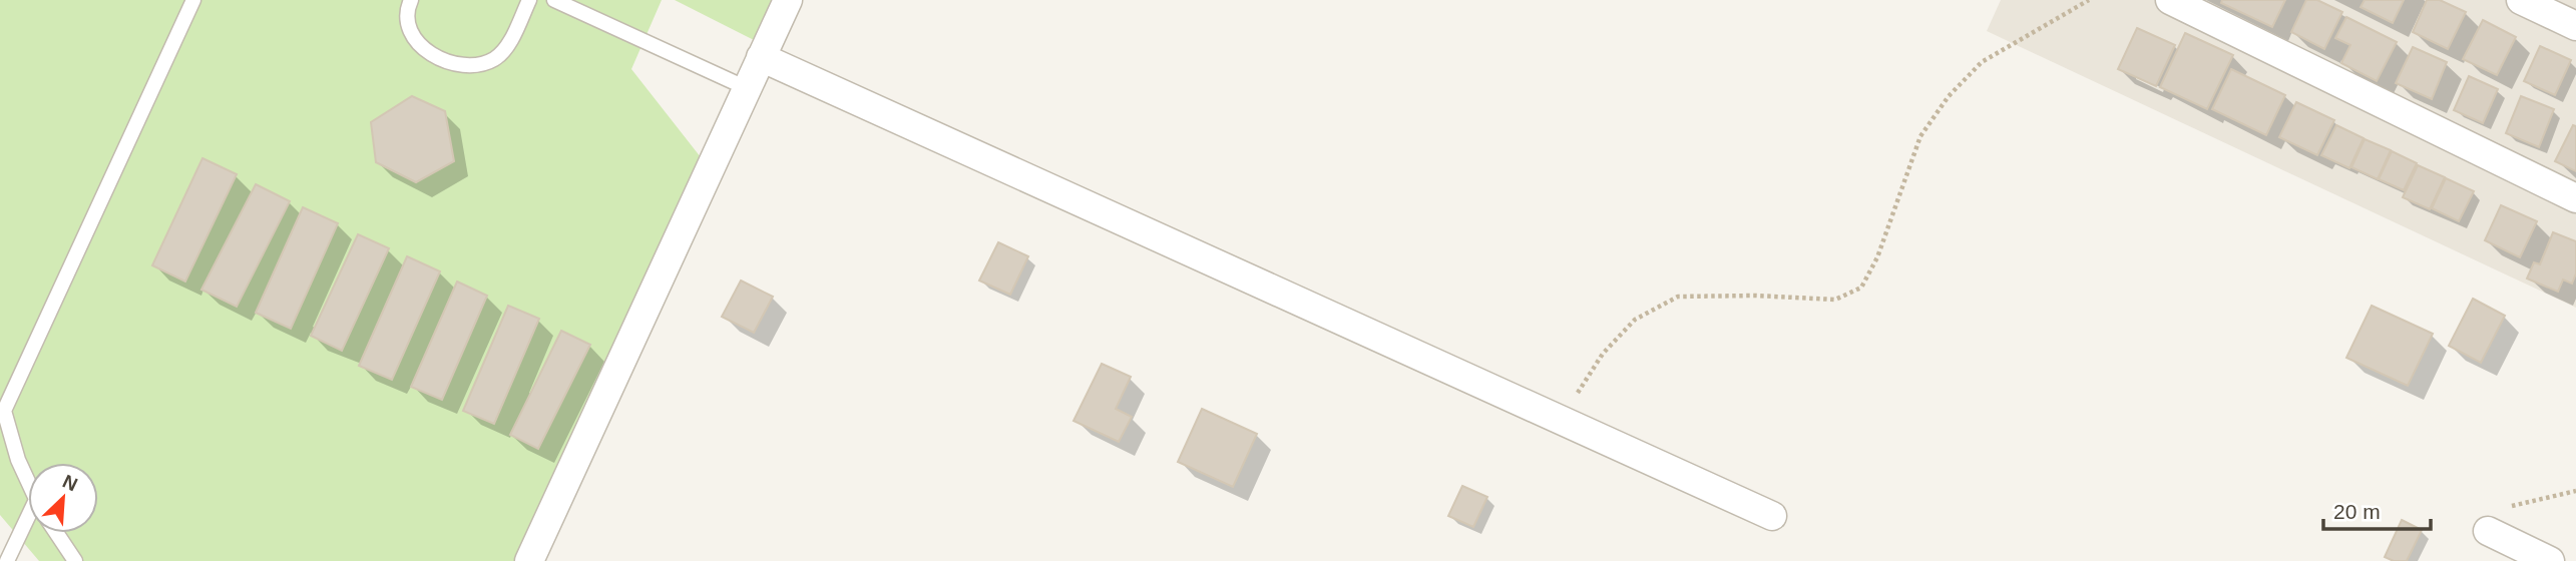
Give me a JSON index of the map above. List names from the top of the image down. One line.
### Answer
{"scale_bar":"20 m","north":"top right"}
